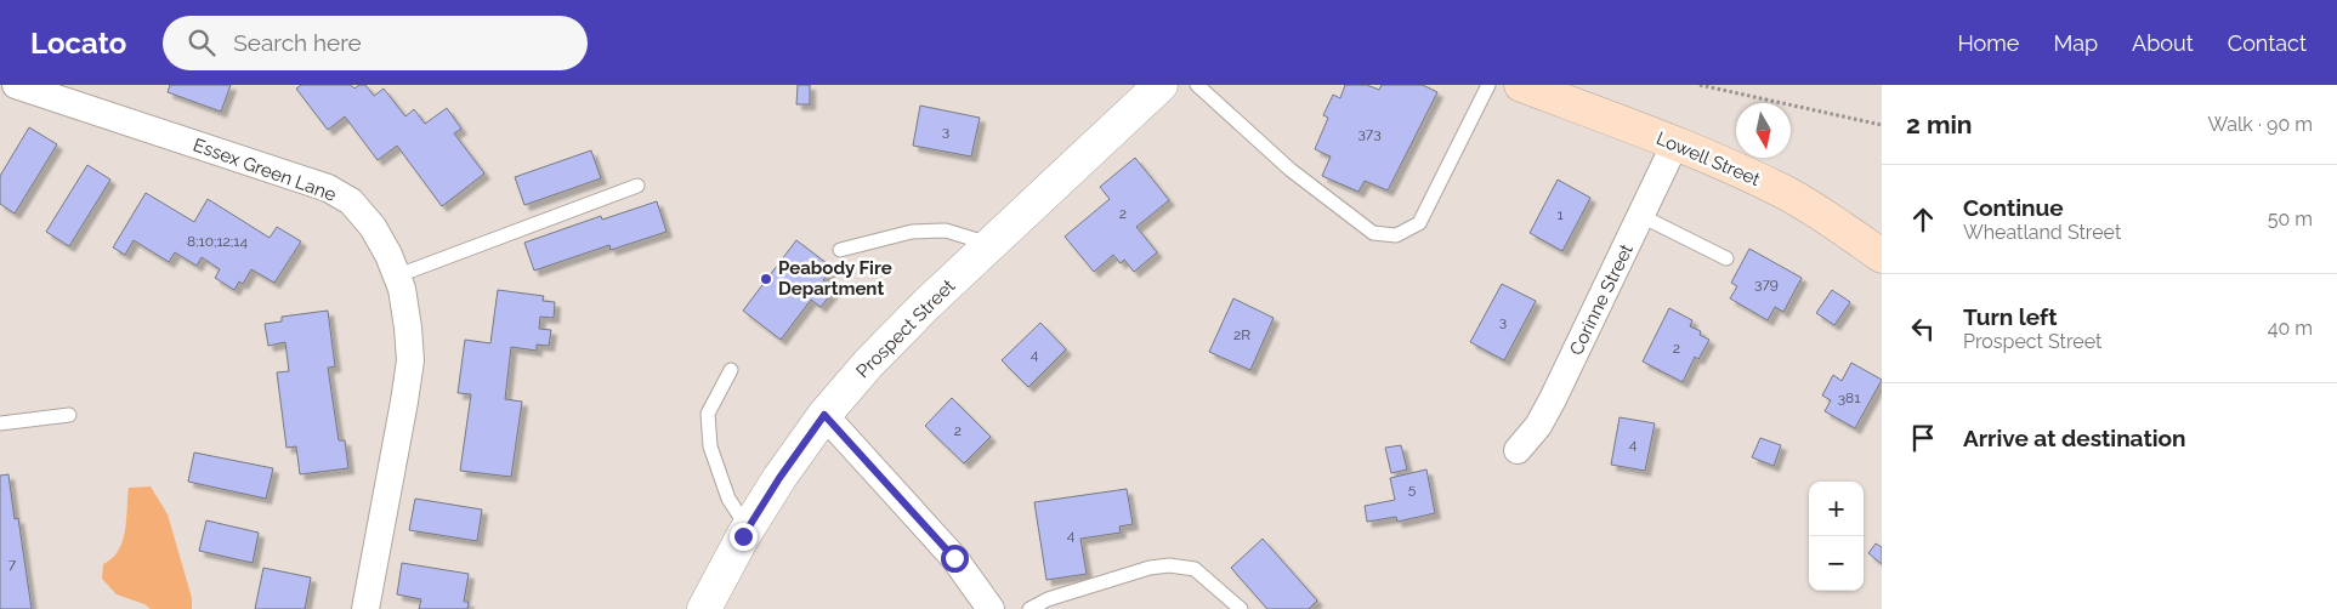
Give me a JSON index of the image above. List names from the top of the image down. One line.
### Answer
{"streets":{"main road":["Lowell Street"],"street":["Essex Green Lane","Corinne Street","Prospect Street"]},"crossings":[["Lowell Street","Corinne Street"]],"places":["Peabody Fire Department"],"house_numbers":["3","373","2","1","8;10;12;14","379","3","2R","2","4","381","2","4","5","4","7"],"north":"bottom","page":{"header":"Locato","search":"Search here","nav":["Home","Map","About","Contact"],"heading":["2 min","Walk · 90 m"],"list":[["Continue","Wheatland Street","50 m"],["Turn left","Prospect Street","40 m"],"Arrive at destination"],"map_buttons":["+","−"]}}
